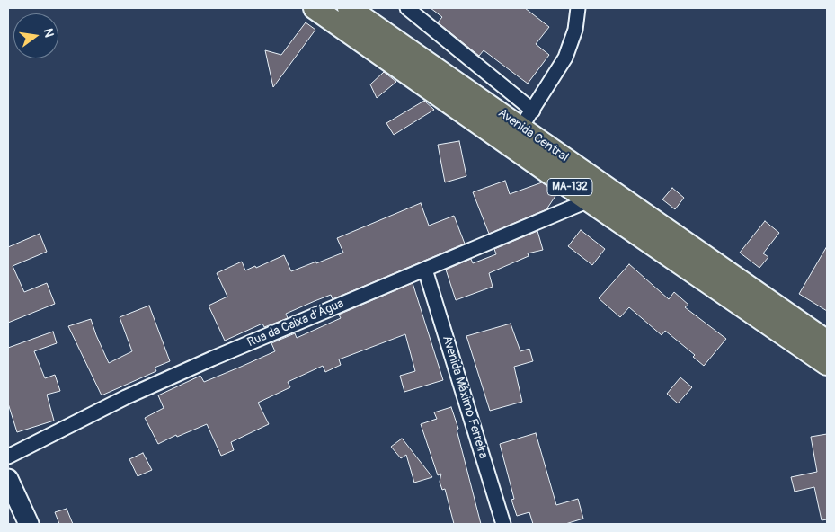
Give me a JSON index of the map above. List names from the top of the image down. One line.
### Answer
{"streets":{"main road":["Avenida Central","MA-132"],"street":["Rua da Caixa d'Água","Avenida Máximo Ferreira"]},"crossings":[["Avenida Central","MA-132"],["MA-132","Rua da Caixa d'Água"],["Rua da Caixa d'Água","Avenida Máximo Ferreira"]],"north":"right"}
